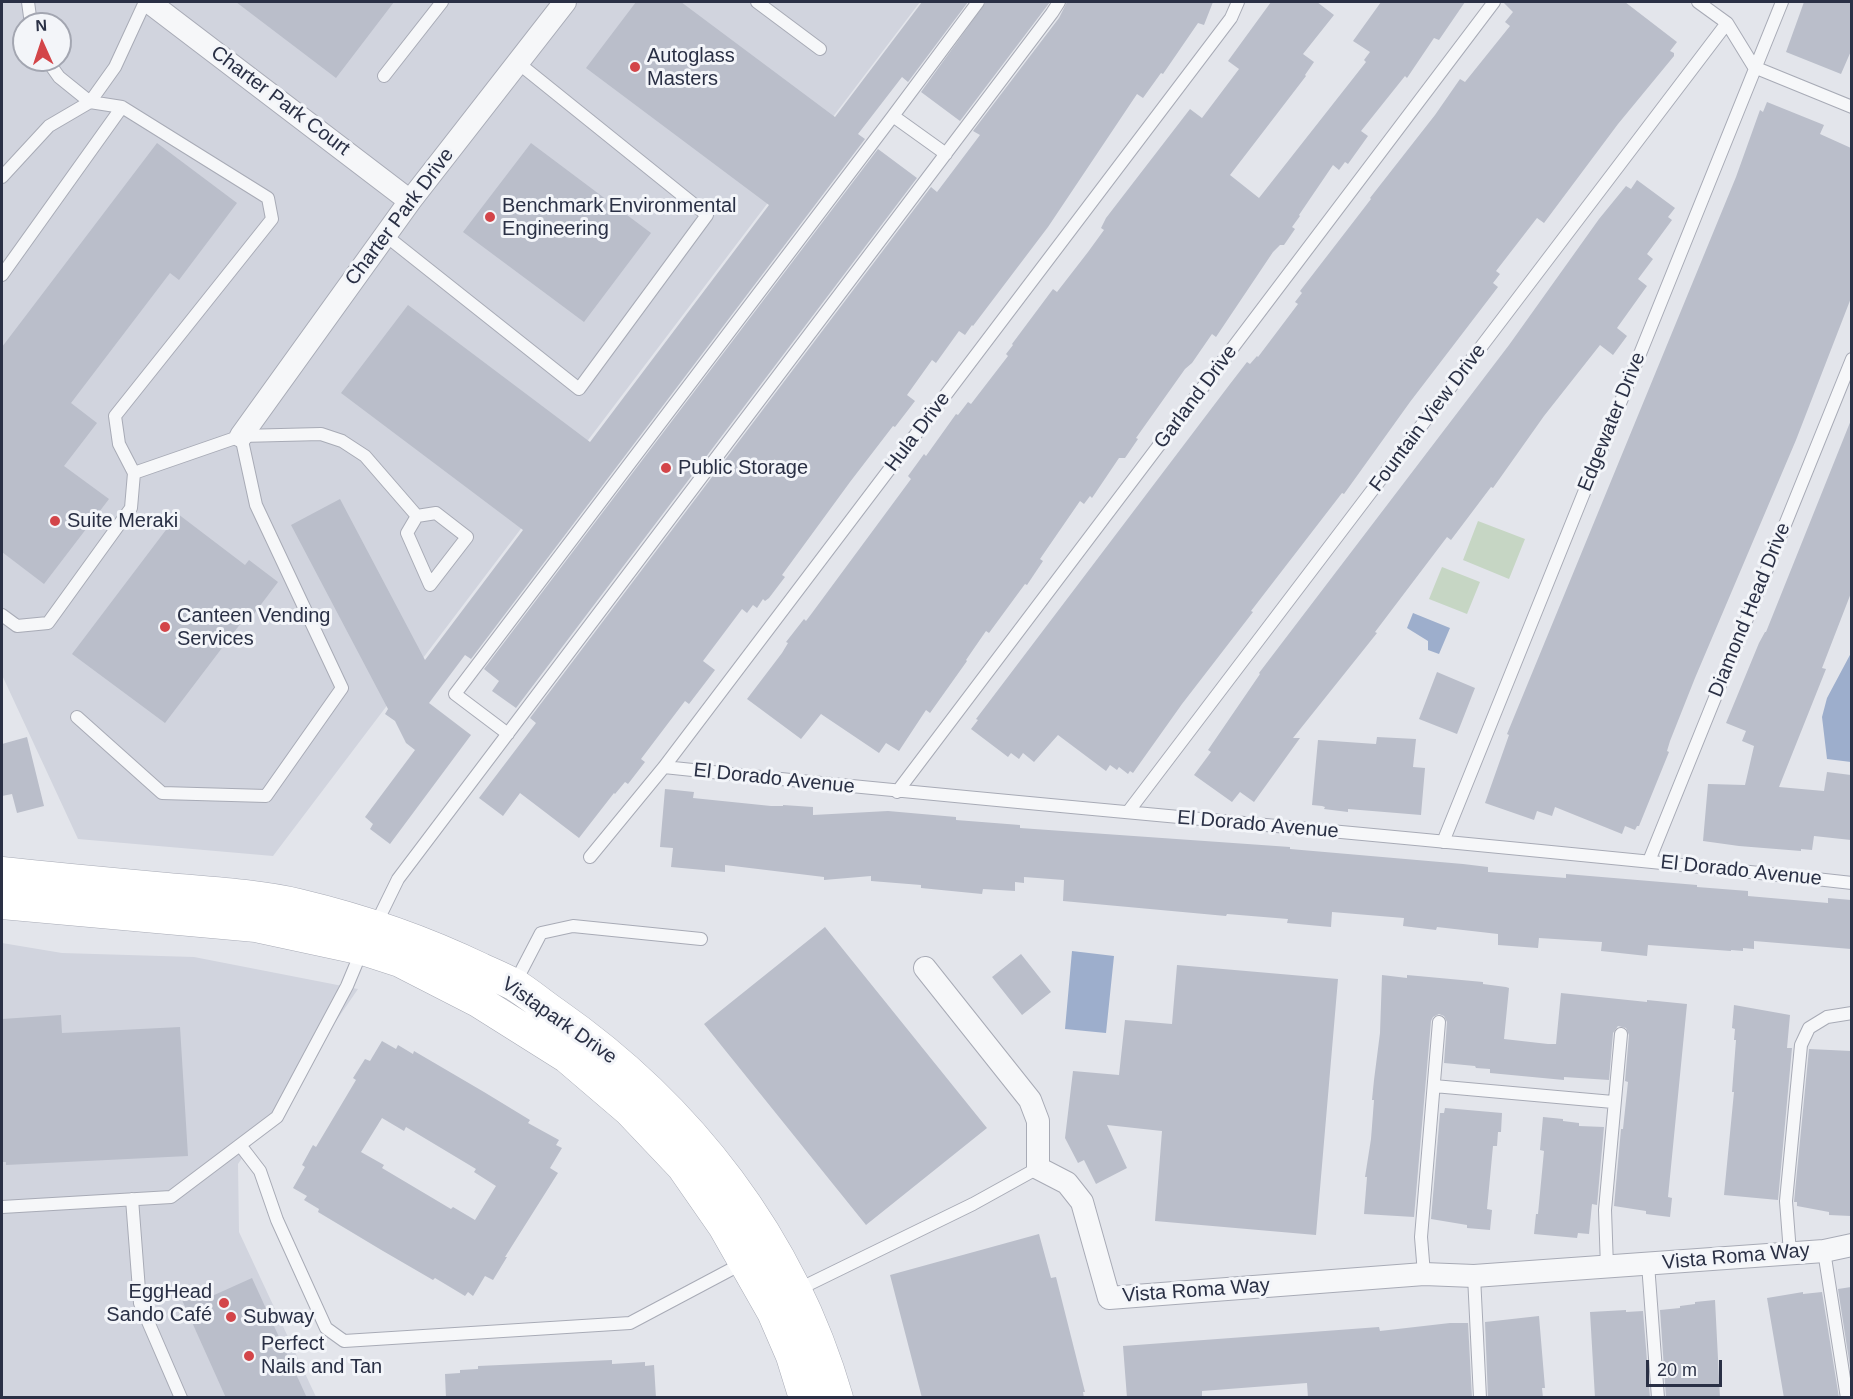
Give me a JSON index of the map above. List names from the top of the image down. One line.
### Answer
{"streets":{"street":["Charter Park Court","Charter Park Drive","Vistapark Drive","Vista Roma Way"],"lane":["Garland Drive","Fountain View Drive","Edgewater Drive","Hula Drive","Diamond Head Drive","El Dorado Avenue"]},"crossings":[["Charter Park Court","Charter Park Drive"],["Garland Drive","El Dorado Avenue"],["Fountain View Drive","El Dorado Avenue"],["Edgewater Drive","El Dorado Avenue"],["Hula Drive","El Dorado Avenue"],["Diamond Head Drive","El Dorado Avenue"]],"places":["Autoglass Masters","Benchmark Environmental Engineering","Public Storage","Suite Meraki","Canteen Vending Services","EggHead Sando Café","Subway","Perfect Nails and Tan"],"scale_bar":"20 m","north":"top"}
